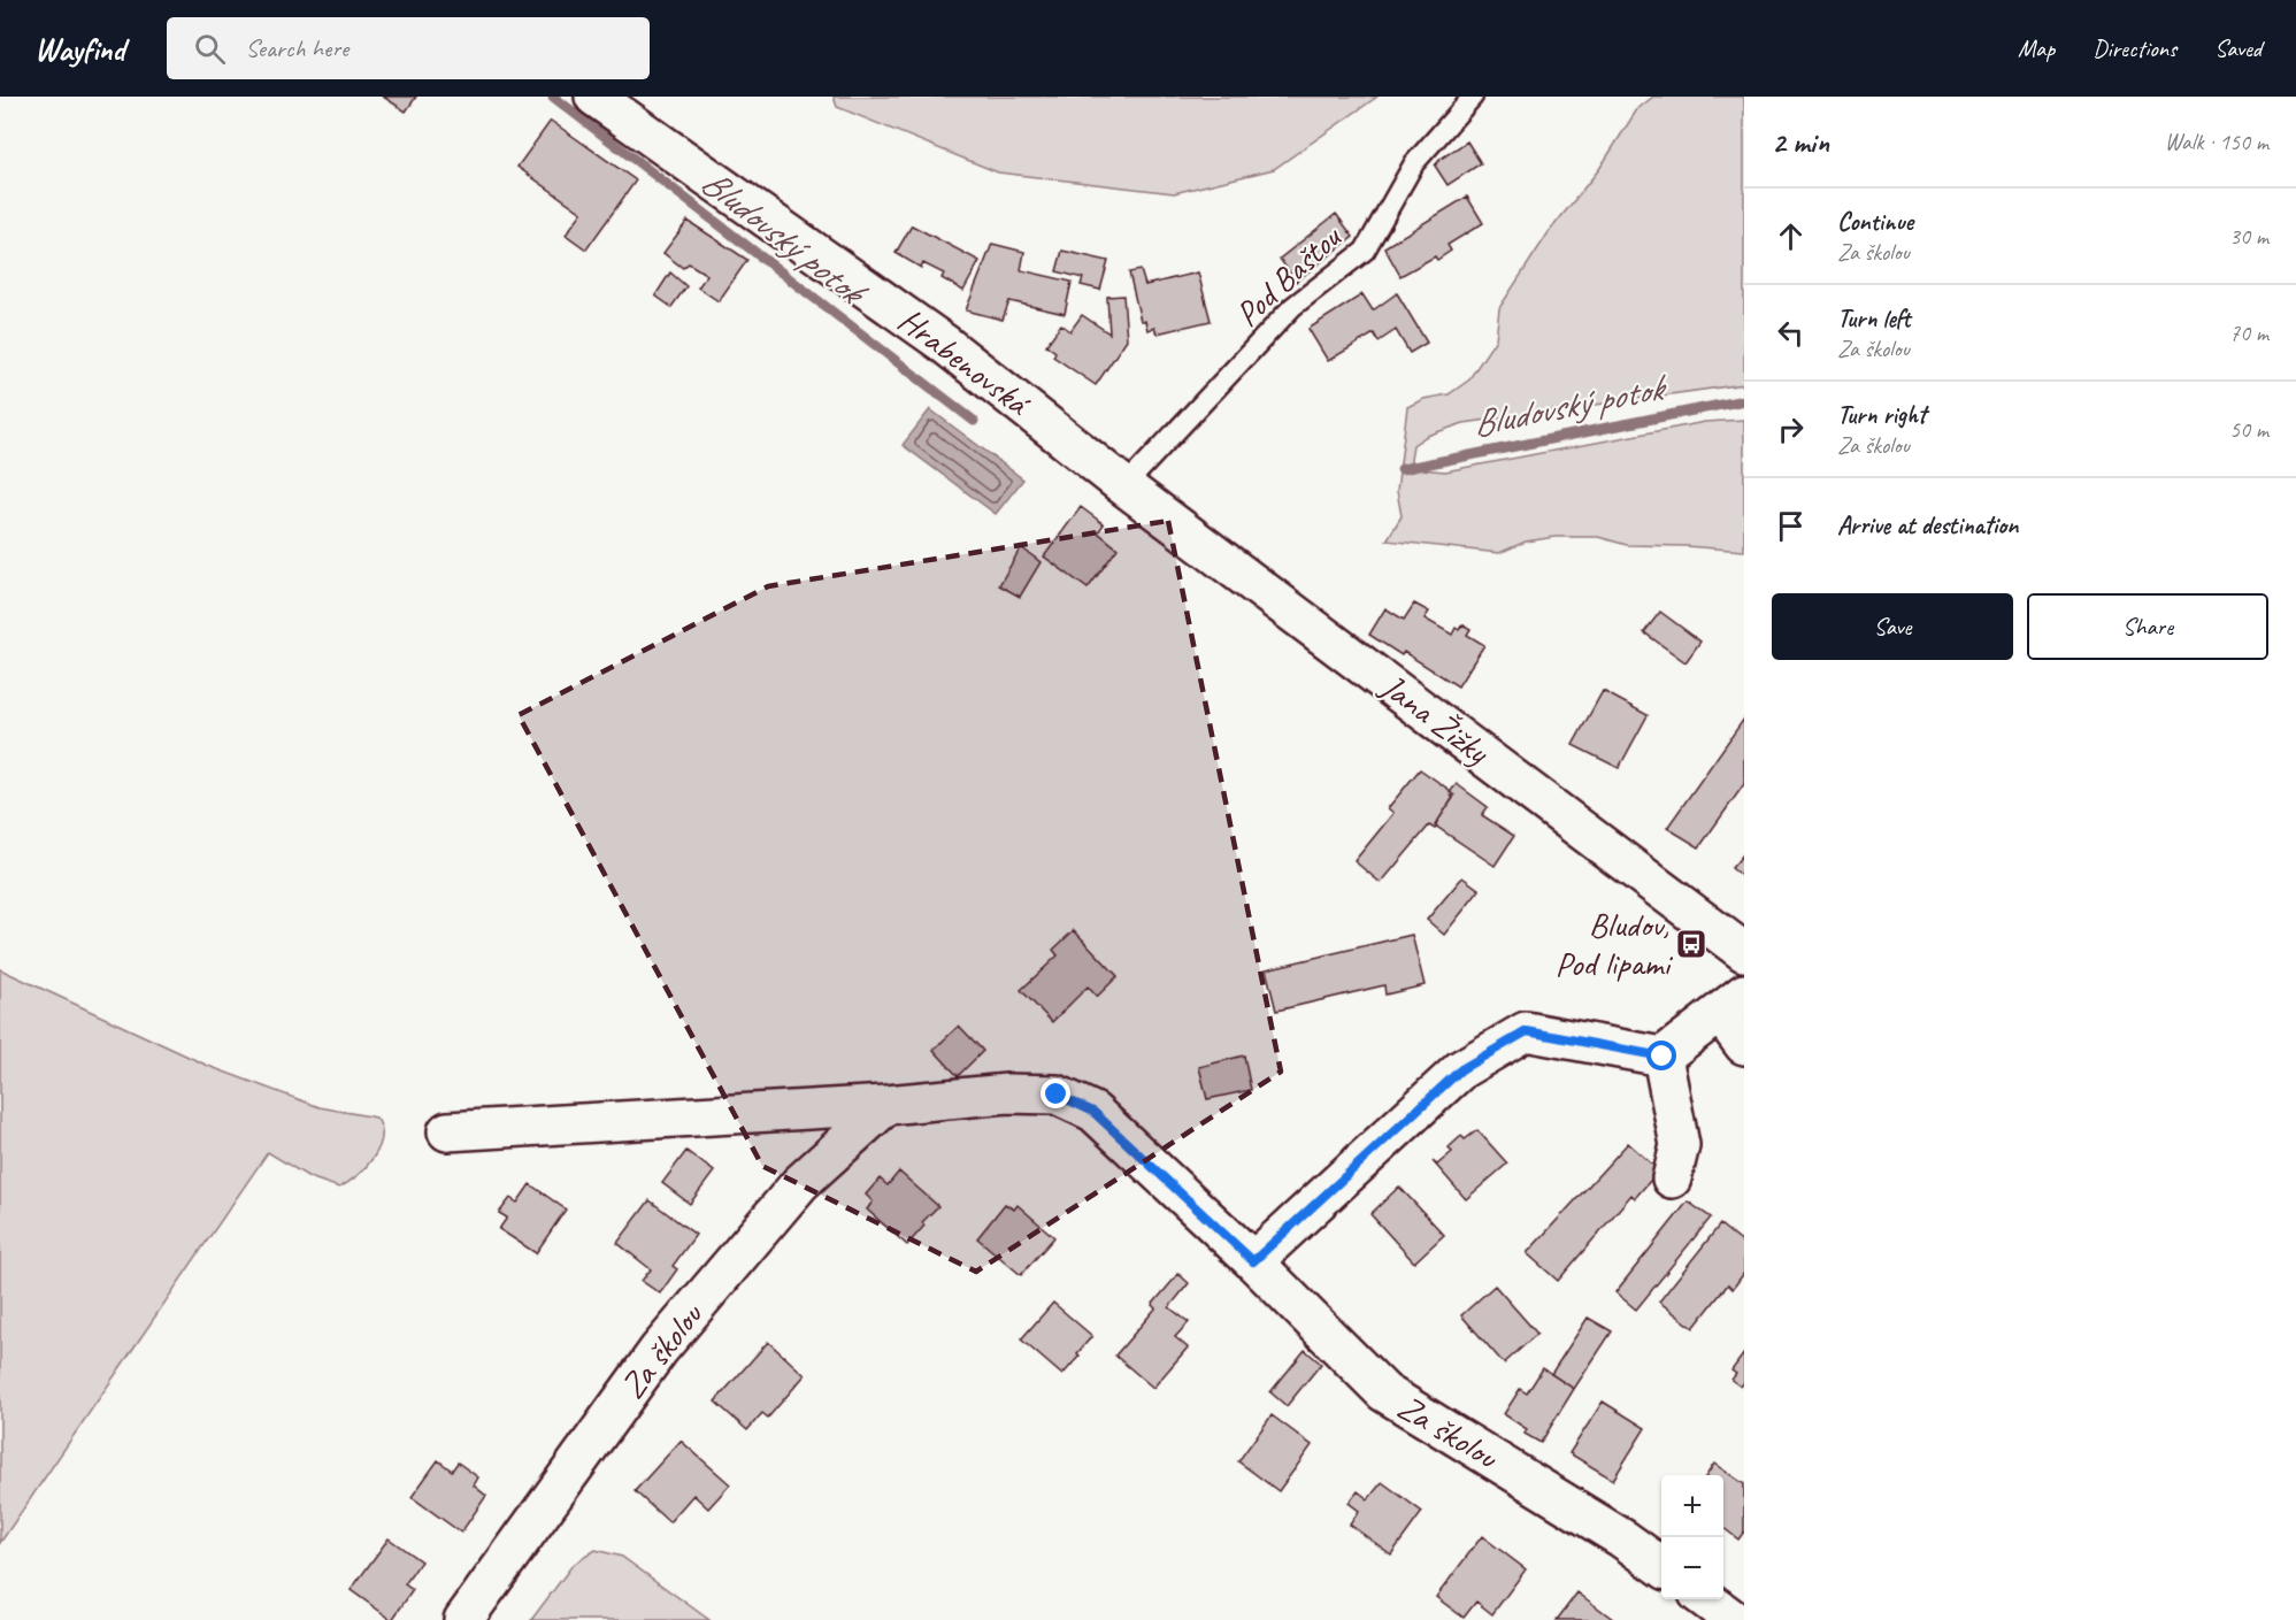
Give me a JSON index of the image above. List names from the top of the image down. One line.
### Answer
{"streets":{"street":["Hrabenovská","Jana Žižky","Za školou"],"lane":["Pod Baštou"]},"crossings":[["Pod Baštou","Hrabenovská"],["Pod Baštou","Jana Žižky"],["Hrabenovská","Jana Žižky"]],"water":["Bludovský potok"],"places":{"bus stop":["Bludov, Pod lipami"]},"page":{"header":"Wayfind","search":"Search here","nav":["Map","Directions","Saved"],"heading":["2 min","Walk · 150 m"],"list":[["Continue","Za školou","30 m"],["Turn left","Za školou","70 m"],["Turn right","Za školou","50 m"],"Arrive at destination"],"buttons":["Save","Share"],"map_buttons":["+","−"]}}
